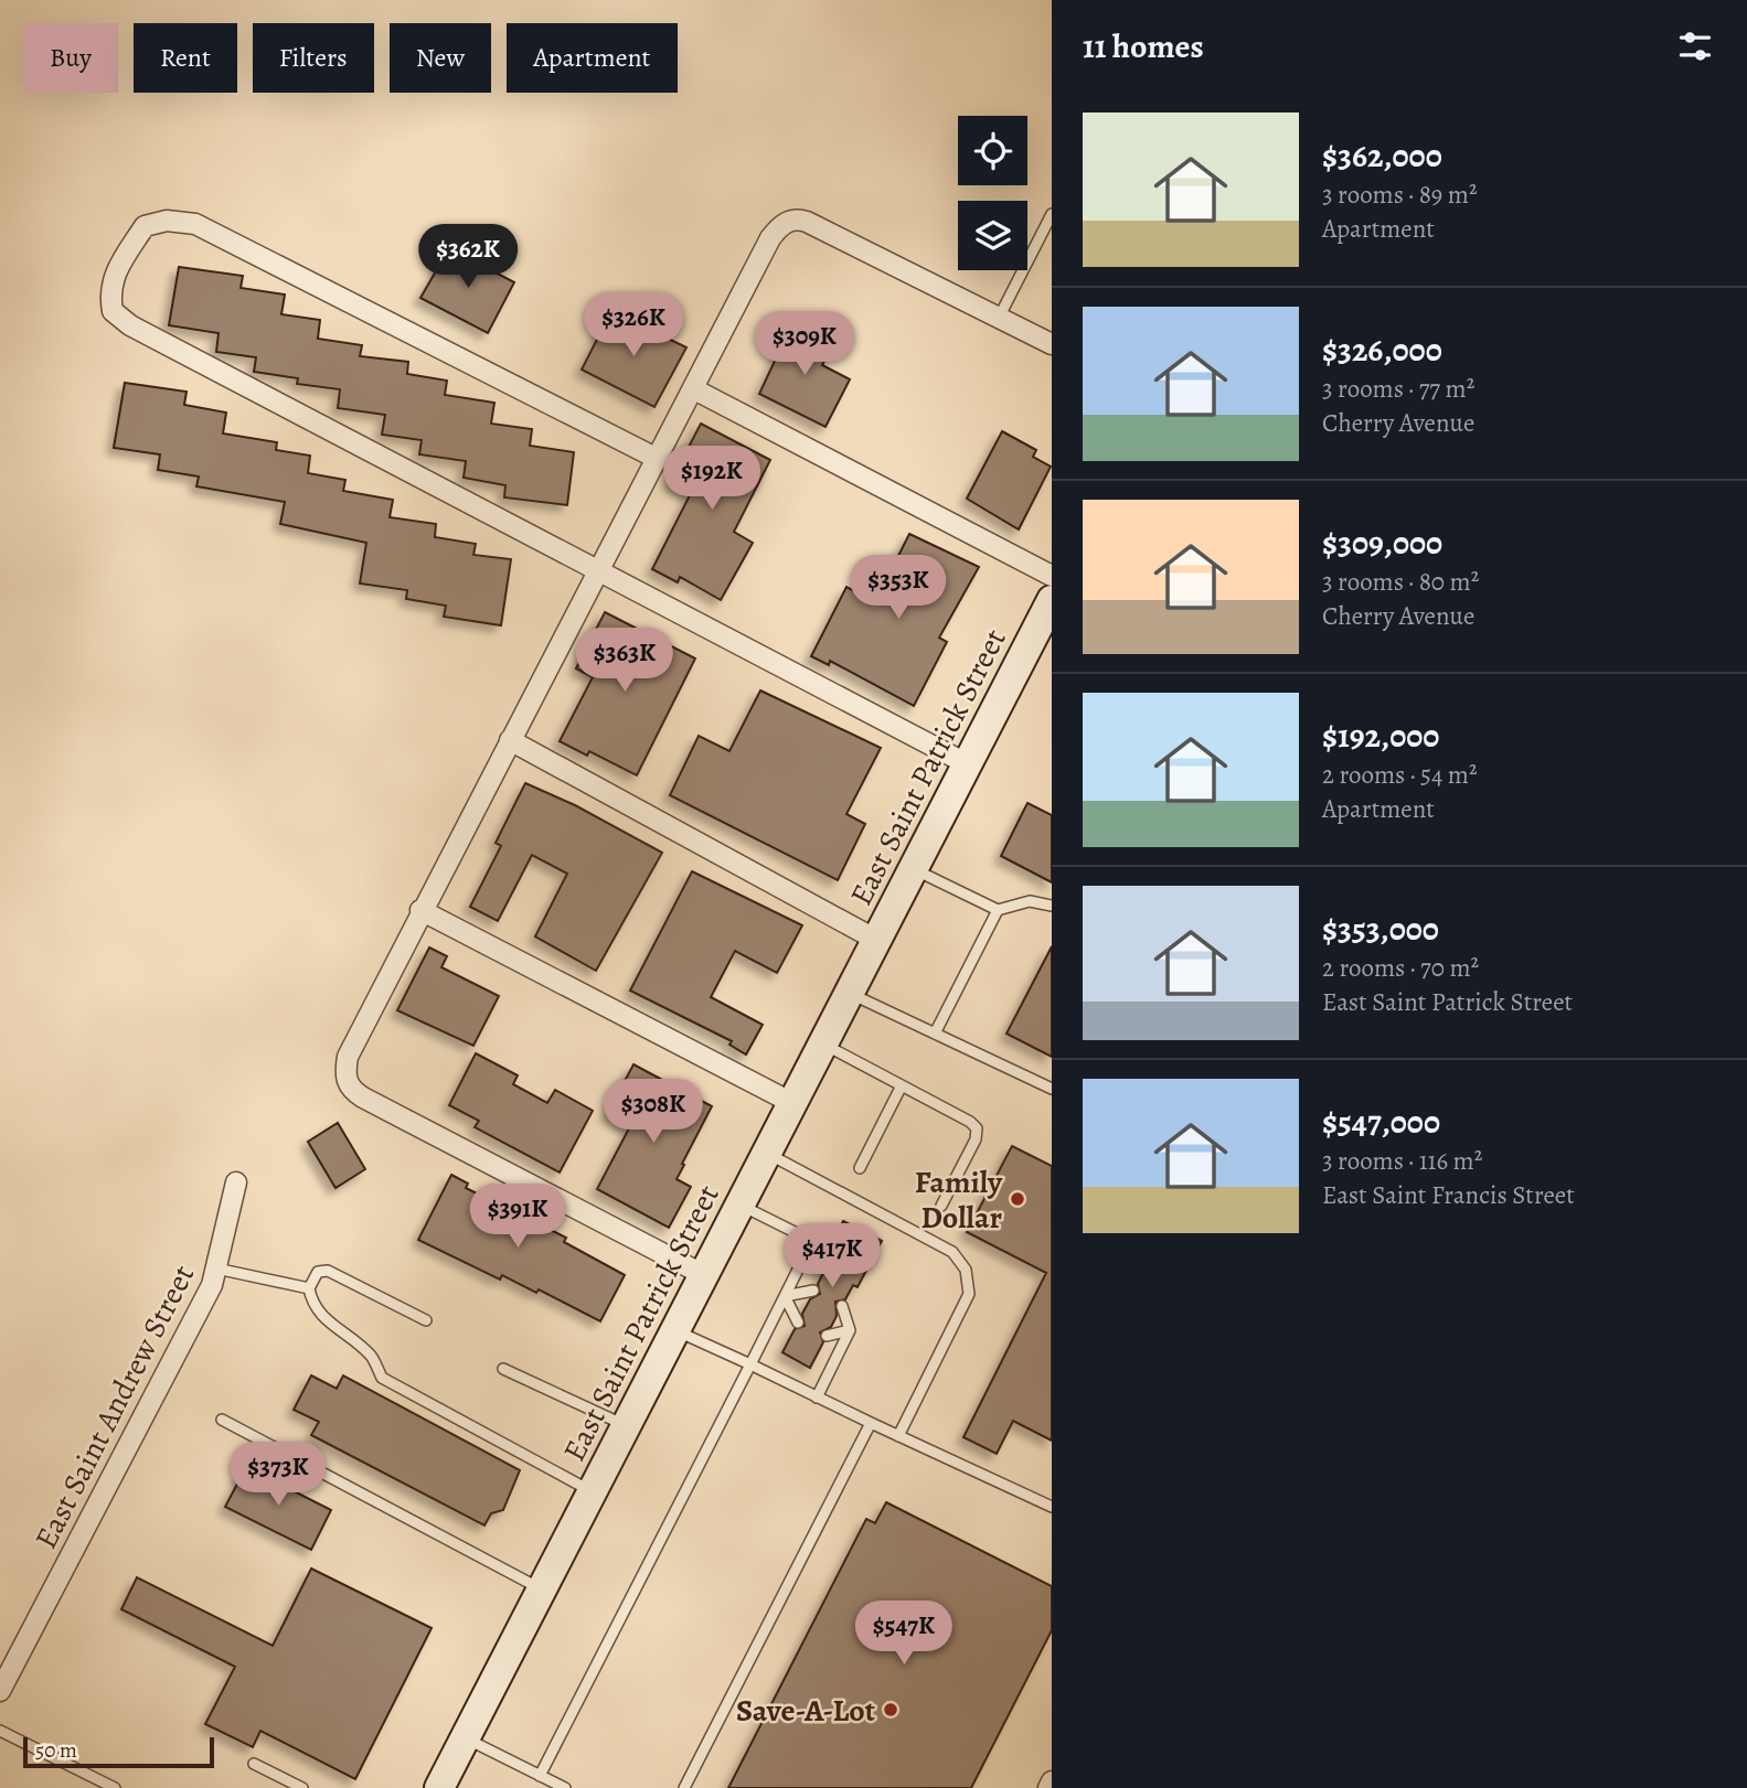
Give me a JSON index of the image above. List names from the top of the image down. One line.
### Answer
{"streets":{"main road":["East Saint Patrick Street"],"street":["East Saint Andrew Street"]},"places":["Family Dollar","Save-A-Lot"],"scale_bar":"50 m","page":{"heading":"11 homes","chip":["Buy","Rent","Filters","New","Apartment"],"list":[{"name":"$362,000","note":"3 rooms · 89 m² · Apartment"},{"name":"$326,000","note":"3 rooms · 77 m² · Cherry Avenue"},{"name":"$309,000","note":"3 rooms · 80 m² · Cherry Avenue"},{"name":"$192,000","note":"2 rooms · 54 m² · Apartment"},{"name":"$353,000","note":"2 rooms · 70 m² · East Saint Patrick Street"},{"name":"$547,000","note":"3 rooms · 116 m² · East Saint Francis Street"}],"price":["$362K","$326K","$309K","$192K","$353K","$363K","$308K","$391K","$417K","$373K","$547K"],"scale":"50 m"}}
